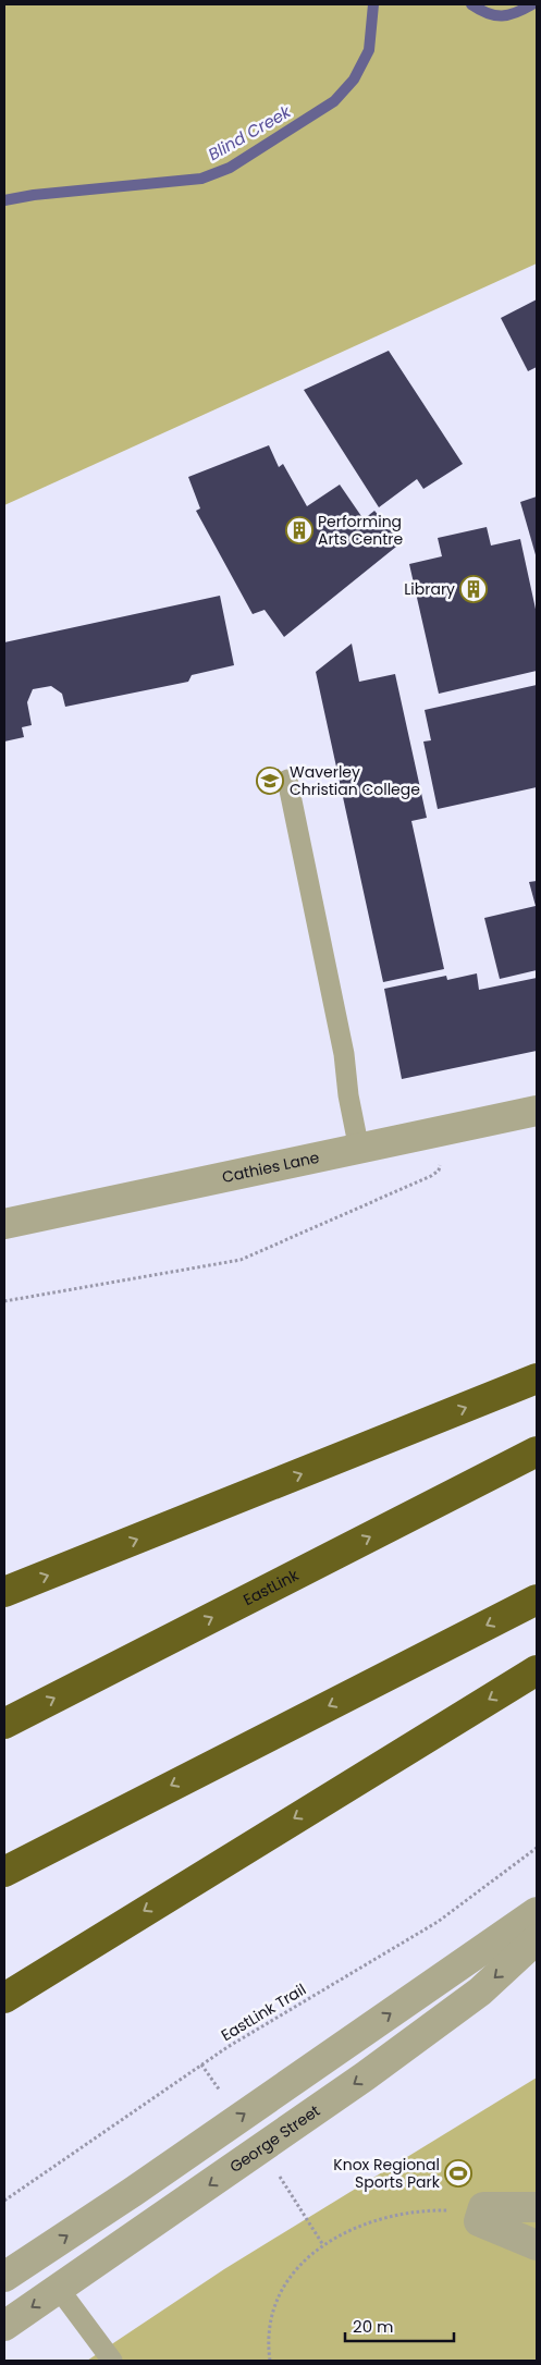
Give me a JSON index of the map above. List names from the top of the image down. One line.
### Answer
{"streets":{"highway":["EastLink"],"street":["Cathies Lane","George Street"],"path":["EastLink Trail"]},"water":["Blind Creek"],"places":{"building":["Performing Arts Centre","Library"],"school or university":["Waverley Christian College"],"sports":["Knox Regional Sports Park"]},"scale_bar":"20 m"}
